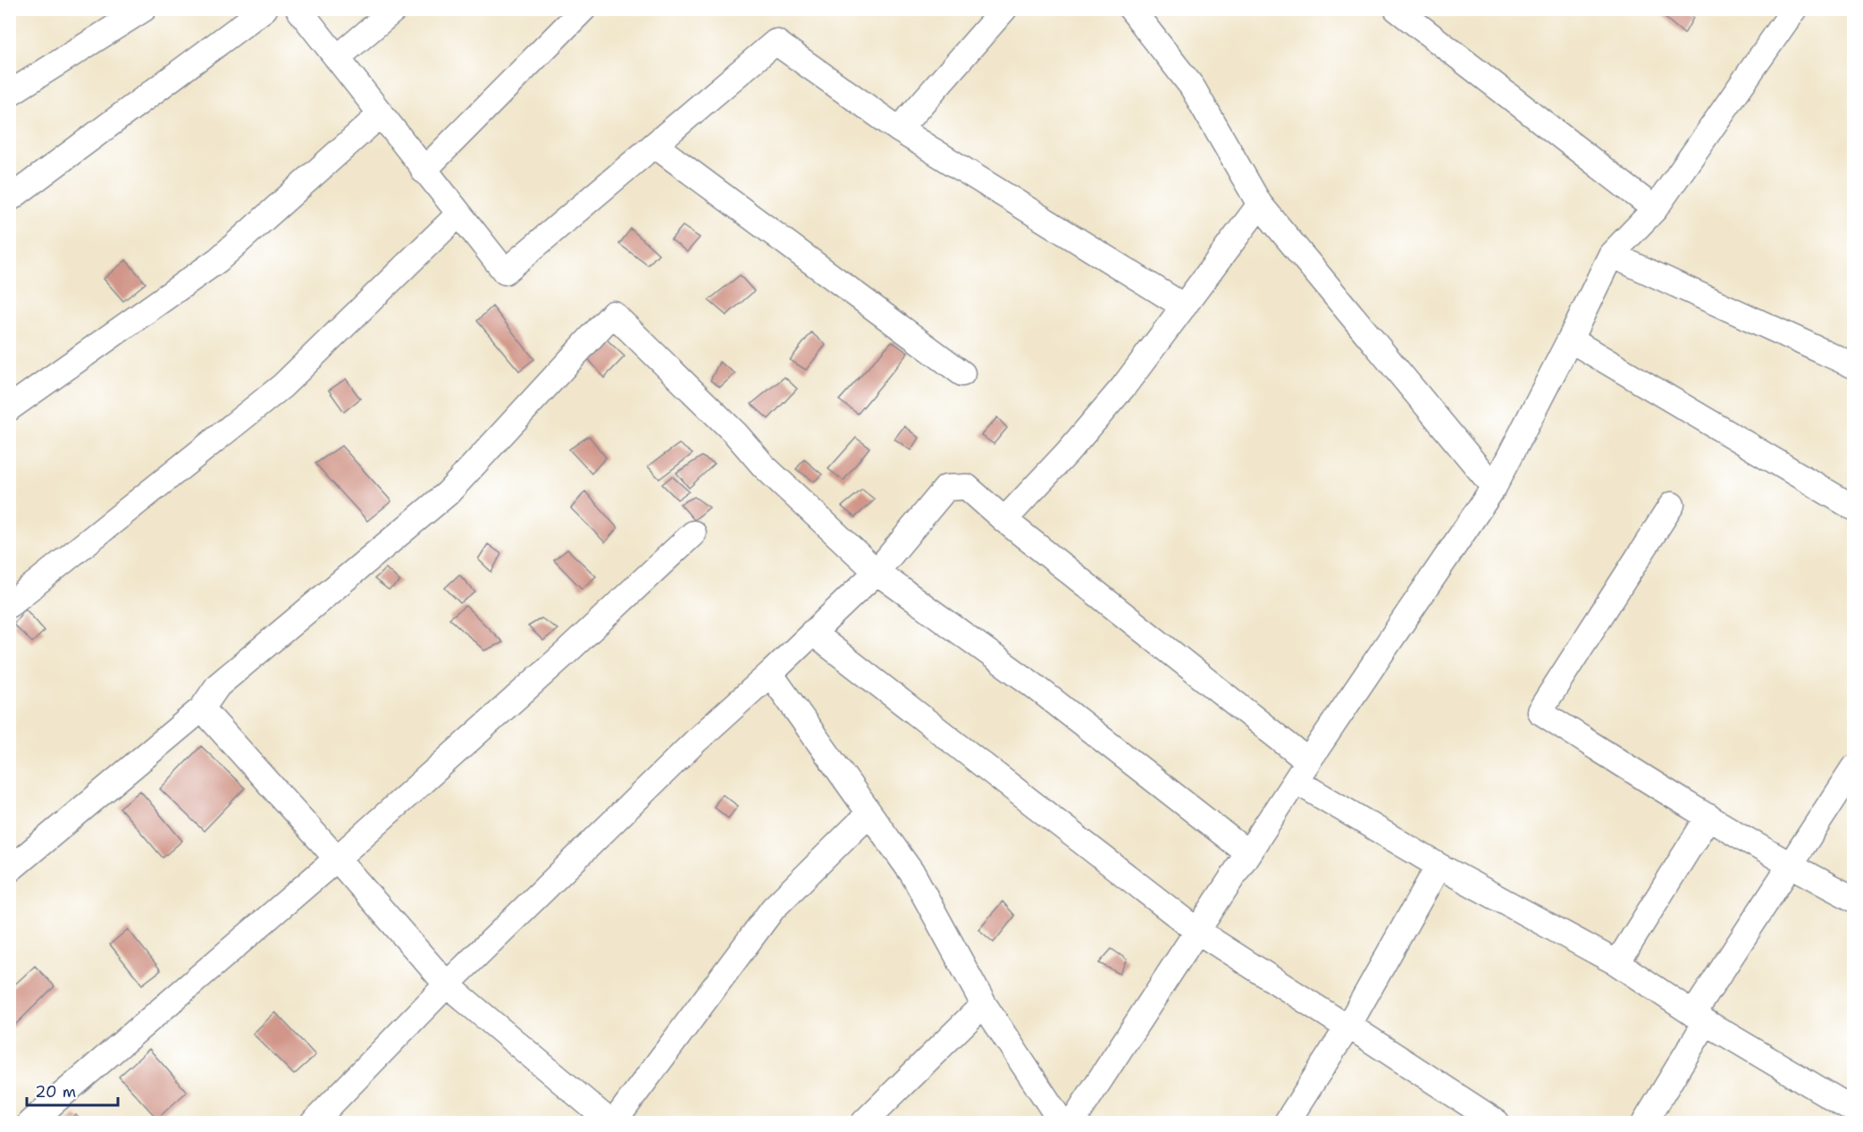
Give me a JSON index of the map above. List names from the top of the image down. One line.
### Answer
{"scale_bar":"20 m"}
